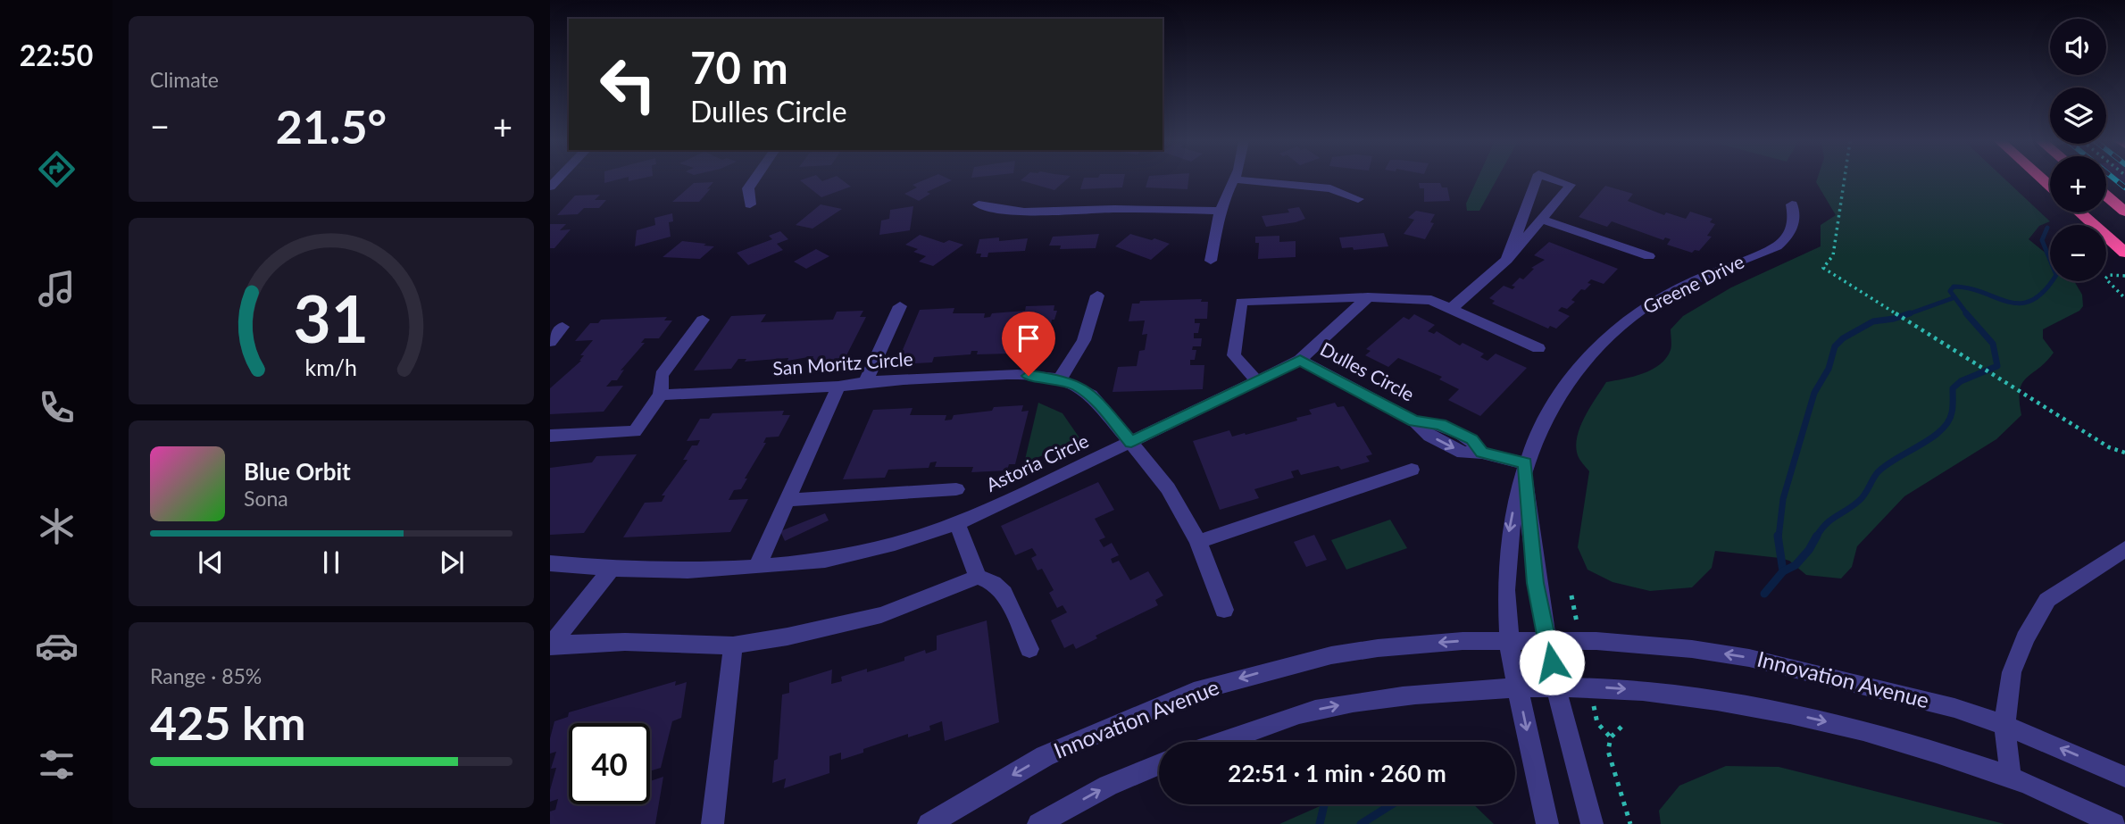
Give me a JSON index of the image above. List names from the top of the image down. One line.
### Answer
{"streets":{"street":["Greene Drive","San Moritz Circle","Dulles Circle","Astoria Circle","Innovation Avenue"]},"crossings":[["Greene Drive","Dulles Circle"],["Greene Drive","Innovation Avenue"],["San Moritz Circle","Astoria Circle"],["Dulles Circle","Astoria Circle"]],"page":{"tabs":"22:50","tile":["Climate",["Range · 85%","425 km"]],"map_buttons":["+","−"],"turn":["70 m","Dulles Circle"],"heat":["−","21.5°","+"],"song":["Blue Orbit","Sona"],"limit":"40","trip":"22:51 · 1 min · 260 m","gauge":["31","km/h"]}}
